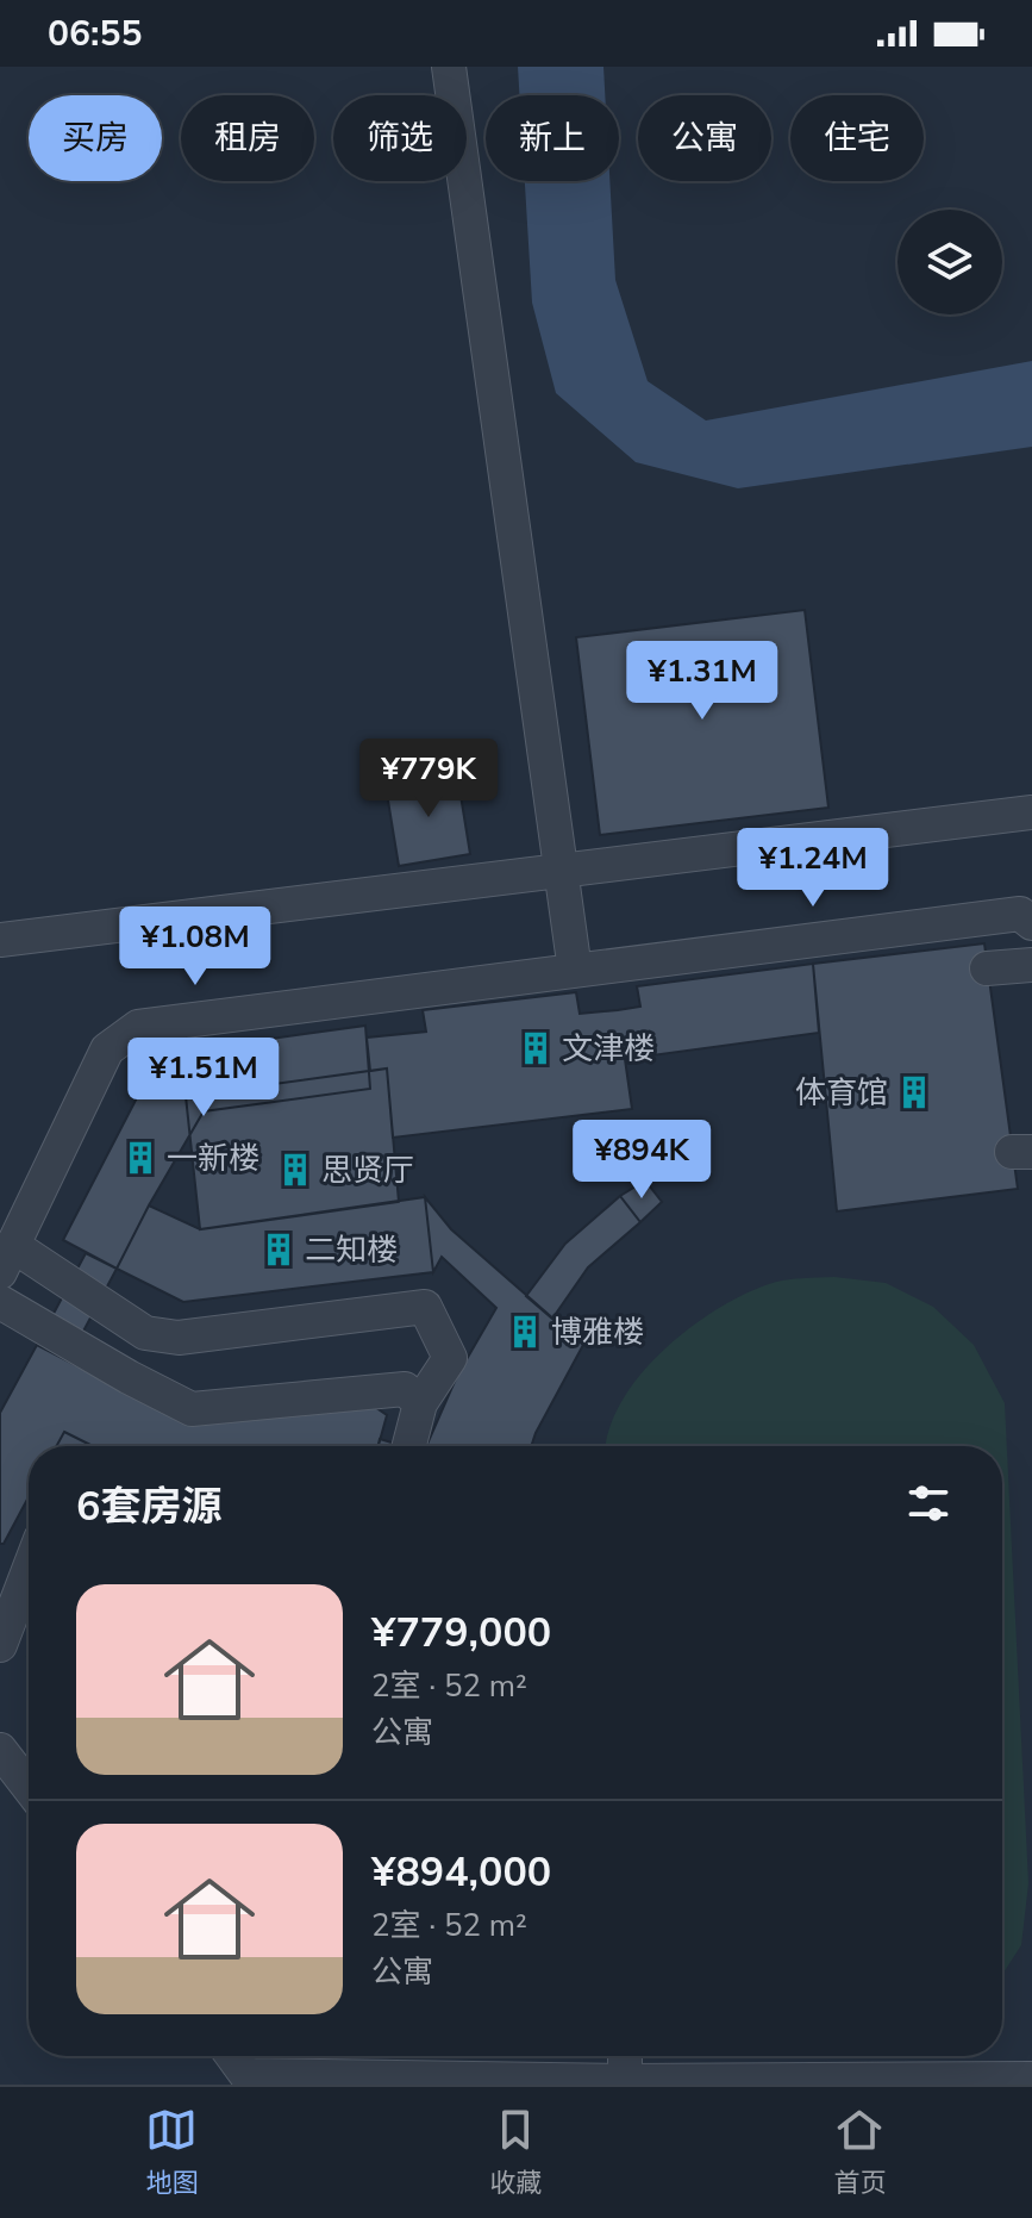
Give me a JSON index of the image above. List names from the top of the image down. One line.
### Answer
{"places":{"building":["文津楼","体育馆","一新楼","思贤厅","二知楼","博雅楼"]},"page":{"status":"06:55","chip":["买房","租房","筛选","新上","公寓","住宅"],"price":["¥1.31M","¥779K","¥1.24M","¥1.08M","¥1.51M","¥894K"],"heading":"6套房源","list":[{"name":"¥779,000","note":"2室 · 52 m² · 公寓"},{"name":"¥894,000","note":"2室 · 52 m² · 公寓"}],"tabs":["地图","收藏","首页"]}}
